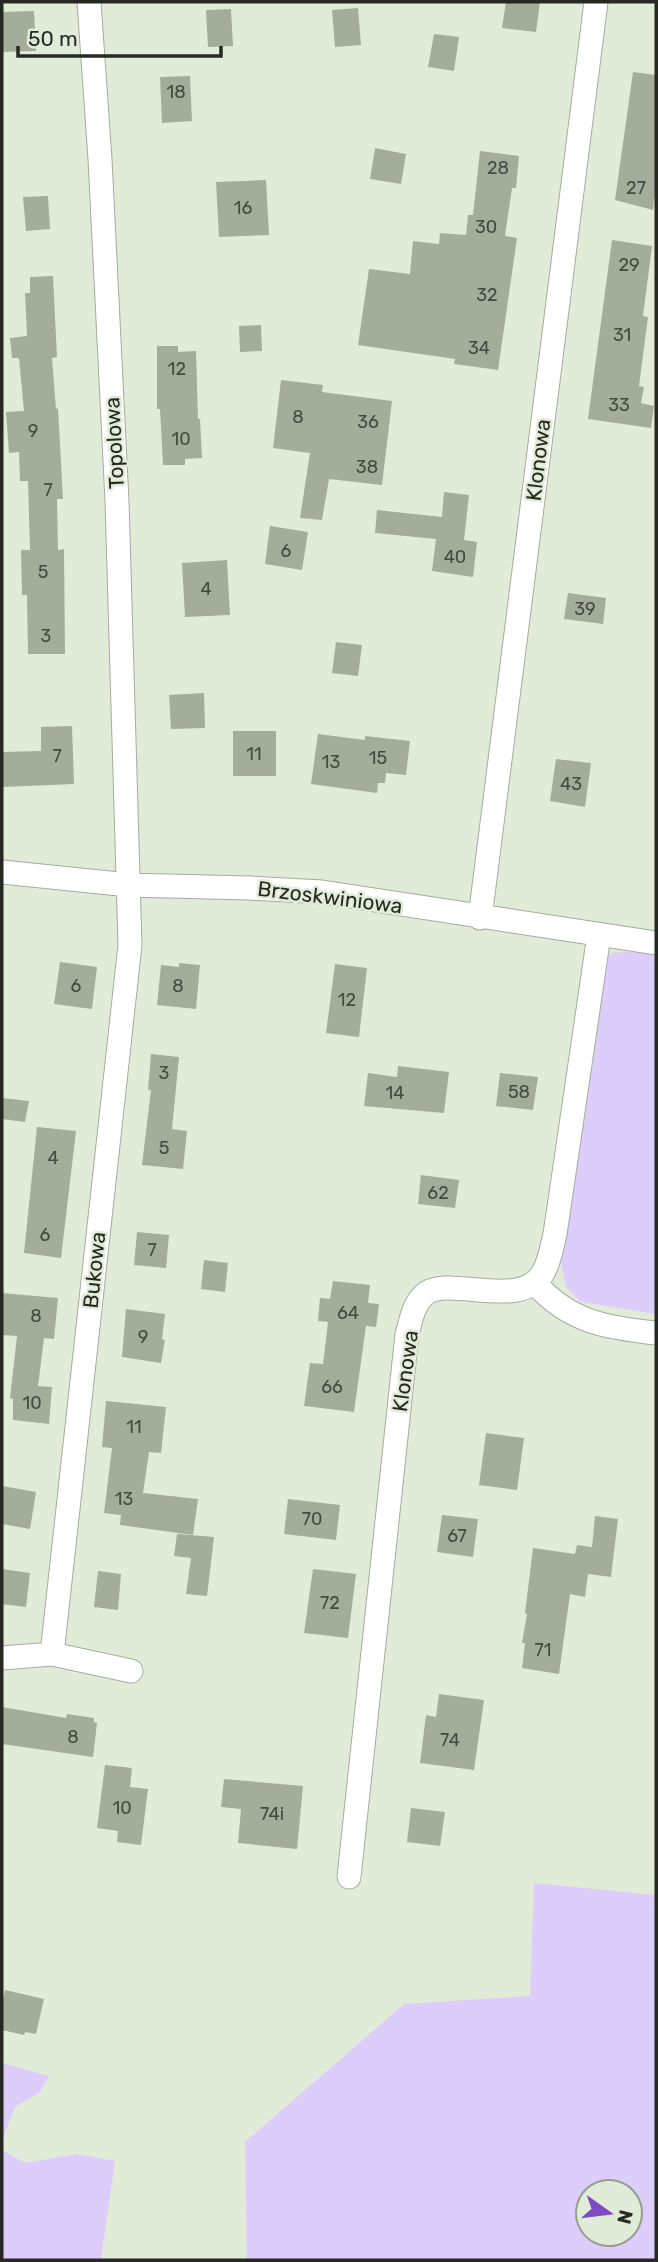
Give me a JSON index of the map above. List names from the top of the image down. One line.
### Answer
{"streets":{"street":["Topolowa","Klonowa","Brzoskwiniowa","Bukowa"]},"crossings":[["Topolowa","Brzoskwiniowa"],["Topolowa","Bukowa"],["Klonowa","Brzoskwiniowa"],["Brzoskwiniowa","Bukowa"]],"house_numbers":["18","28","27","16","30","29","32","31","34","12","33","8","36","9","10","38","7","6","40","5","4","39","3","11","7","15","13","43","6","8","12","3","58","14","5","4","62","6","7","64","8","9","66","10","11","13","70","67","72","71","8","74","10","74i"],"scale_bar":"50 m","north":"right"}
